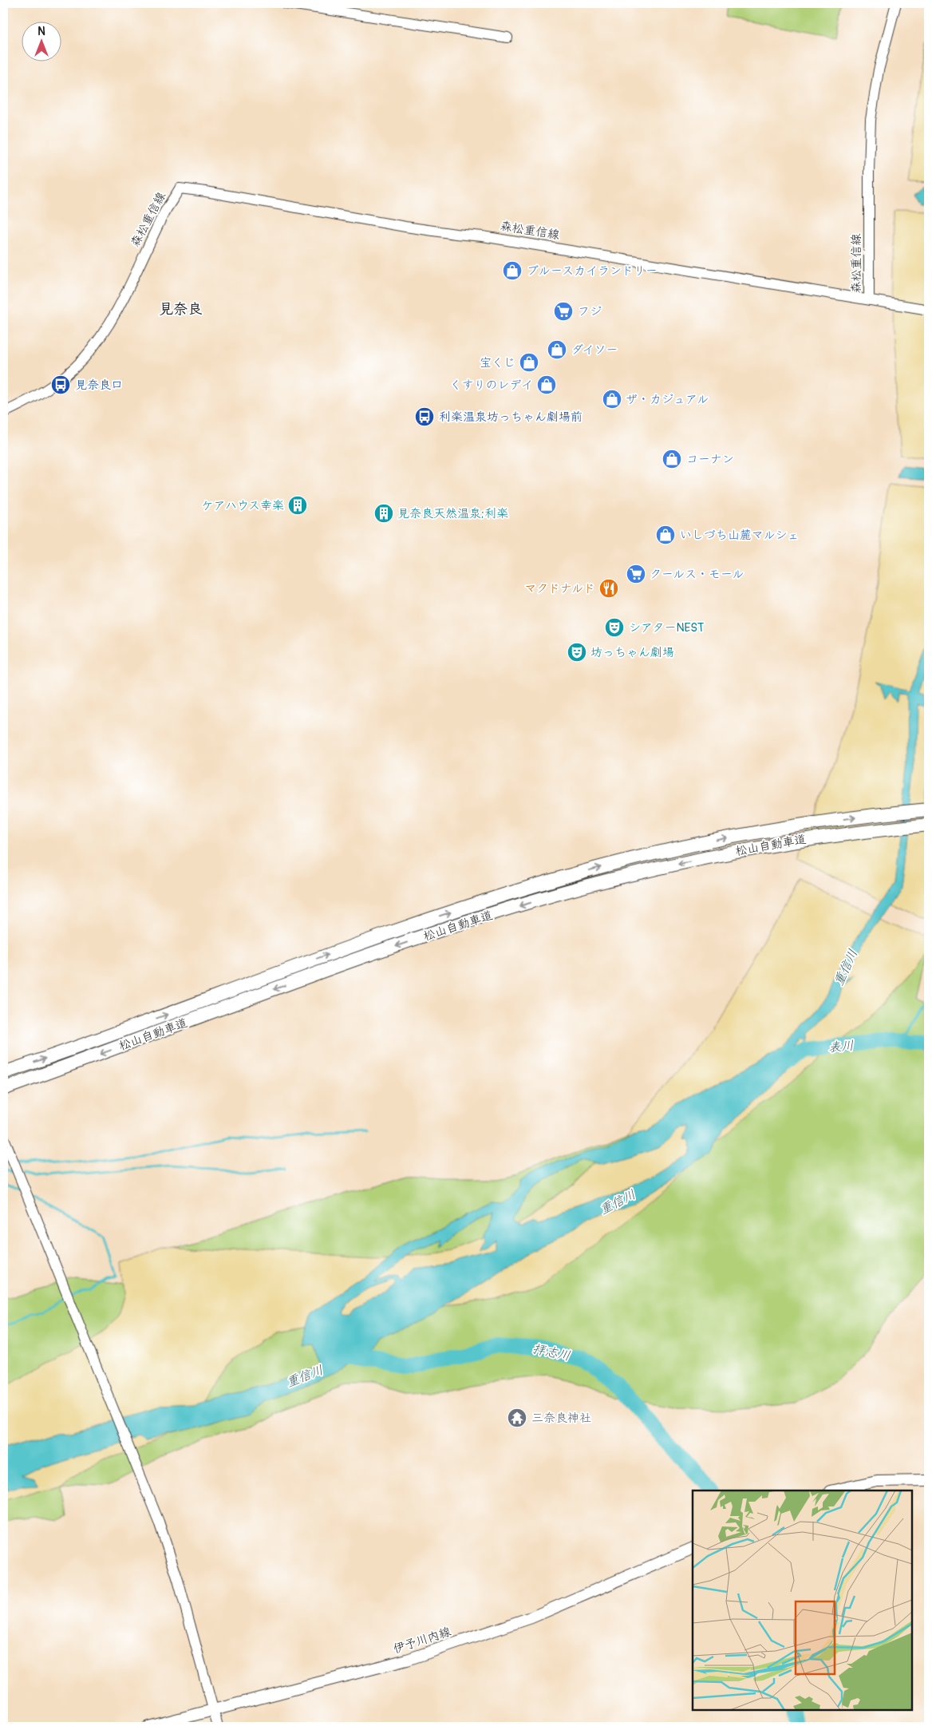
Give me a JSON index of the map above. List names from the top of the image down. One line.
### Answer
{"streets":{"highway":["松山自動車道"],"main road":["森松重信線","伊予川内線"]},"districts":["見奈良"],"water":["重信川","表川","拝志川"],"places":{"shop":["ブルースカイランドリー","ダイソー","宝くじ","くすりのレデイ","ザ・カジュアル","コーナン","いしづち山麓マルシェ"],"supermarket":["フジ","クールス・モール"],"bus stop":["見奈良口","利楽温泉坊っちゃん劇場前"],"building":["ケアハウス幸楽","見奈良天然温泉;利楽"],"restaurant":["マクドナルド"],"theatre":["シアターNEST","坊っちゃん劇場"],"temple":["三奈良神社"]},"north":"top"}
